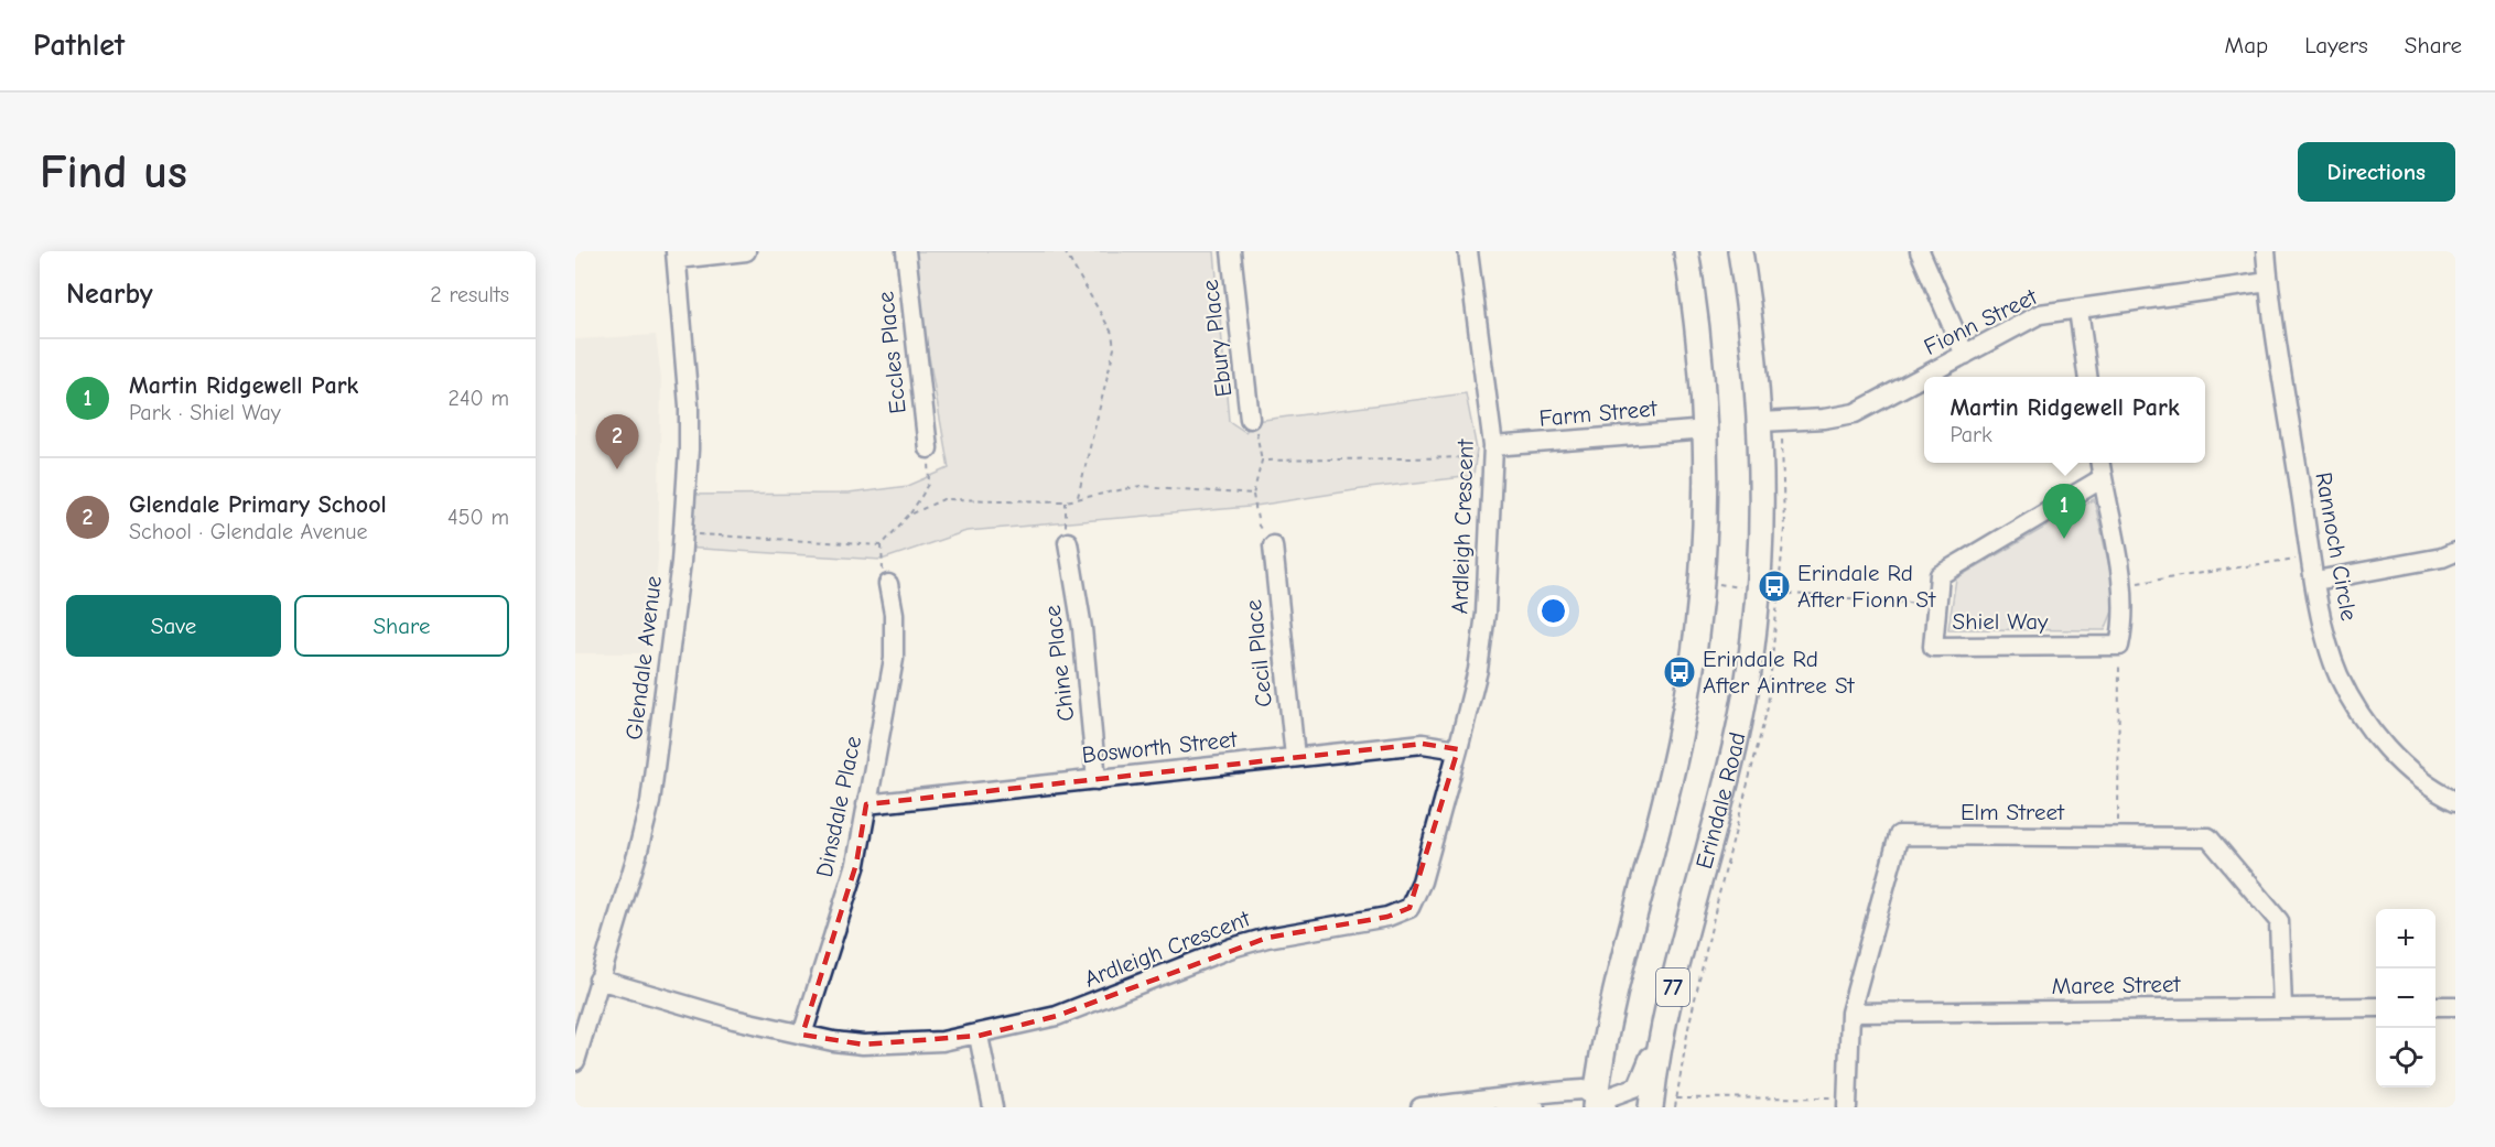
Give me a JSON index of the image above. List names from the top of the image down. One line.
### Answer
{"streets":{"main road":["Erindale Road","77"],"street":["Fionn Street","Ebury Place","Eccles Place","Farm Street","Ardleigh Crescent","Rannoch Circle","Shiel Way","Cecil Place","Glendale Avenue","Chine Place","Bosworth Street","Dinsdale Place","Elm Street","Maree Street"]},"crossings":[["Fionn Street","Rannoch Circle"],["Fionn Street","Erindale Road"],["Farm Street","Ardleigh Crescent"],["Ardleigh Crescent","Glendale Avenue"],["Ardleigh Crescent","Bosworth Street"],["Ardleigh Crescent","Dinsdale Place"],["Cecil Place","Bosworth Street"],["Chine Place","Bosworth Street"],["Bosworth Street","Dinsdale Place"],["Elm Street","Maree Street"]],"places":{"bus stop":["Erindale Rd After Fionn St","Erindale Rd After Aintree St"]},"page":{"header":"Pathlet","nav":["Map","Layers","Share"],"buttons":["Directions",["Save","Share"]],"title":"Find us","heading":["Nearby","2 results"],"list":[{"mark":"1","name":"Martin Ridgewell Park","note":"Park · Shiel Way","value":"240 m"},{"mark":"2","name":"Glendale Primary School","note":"School · Glendale Avenue","value":"450 m"}],"popup":["Martin Ridgewell Park","Park"],"pins":["2","1"],"map_buttons":["+","−"]}}
